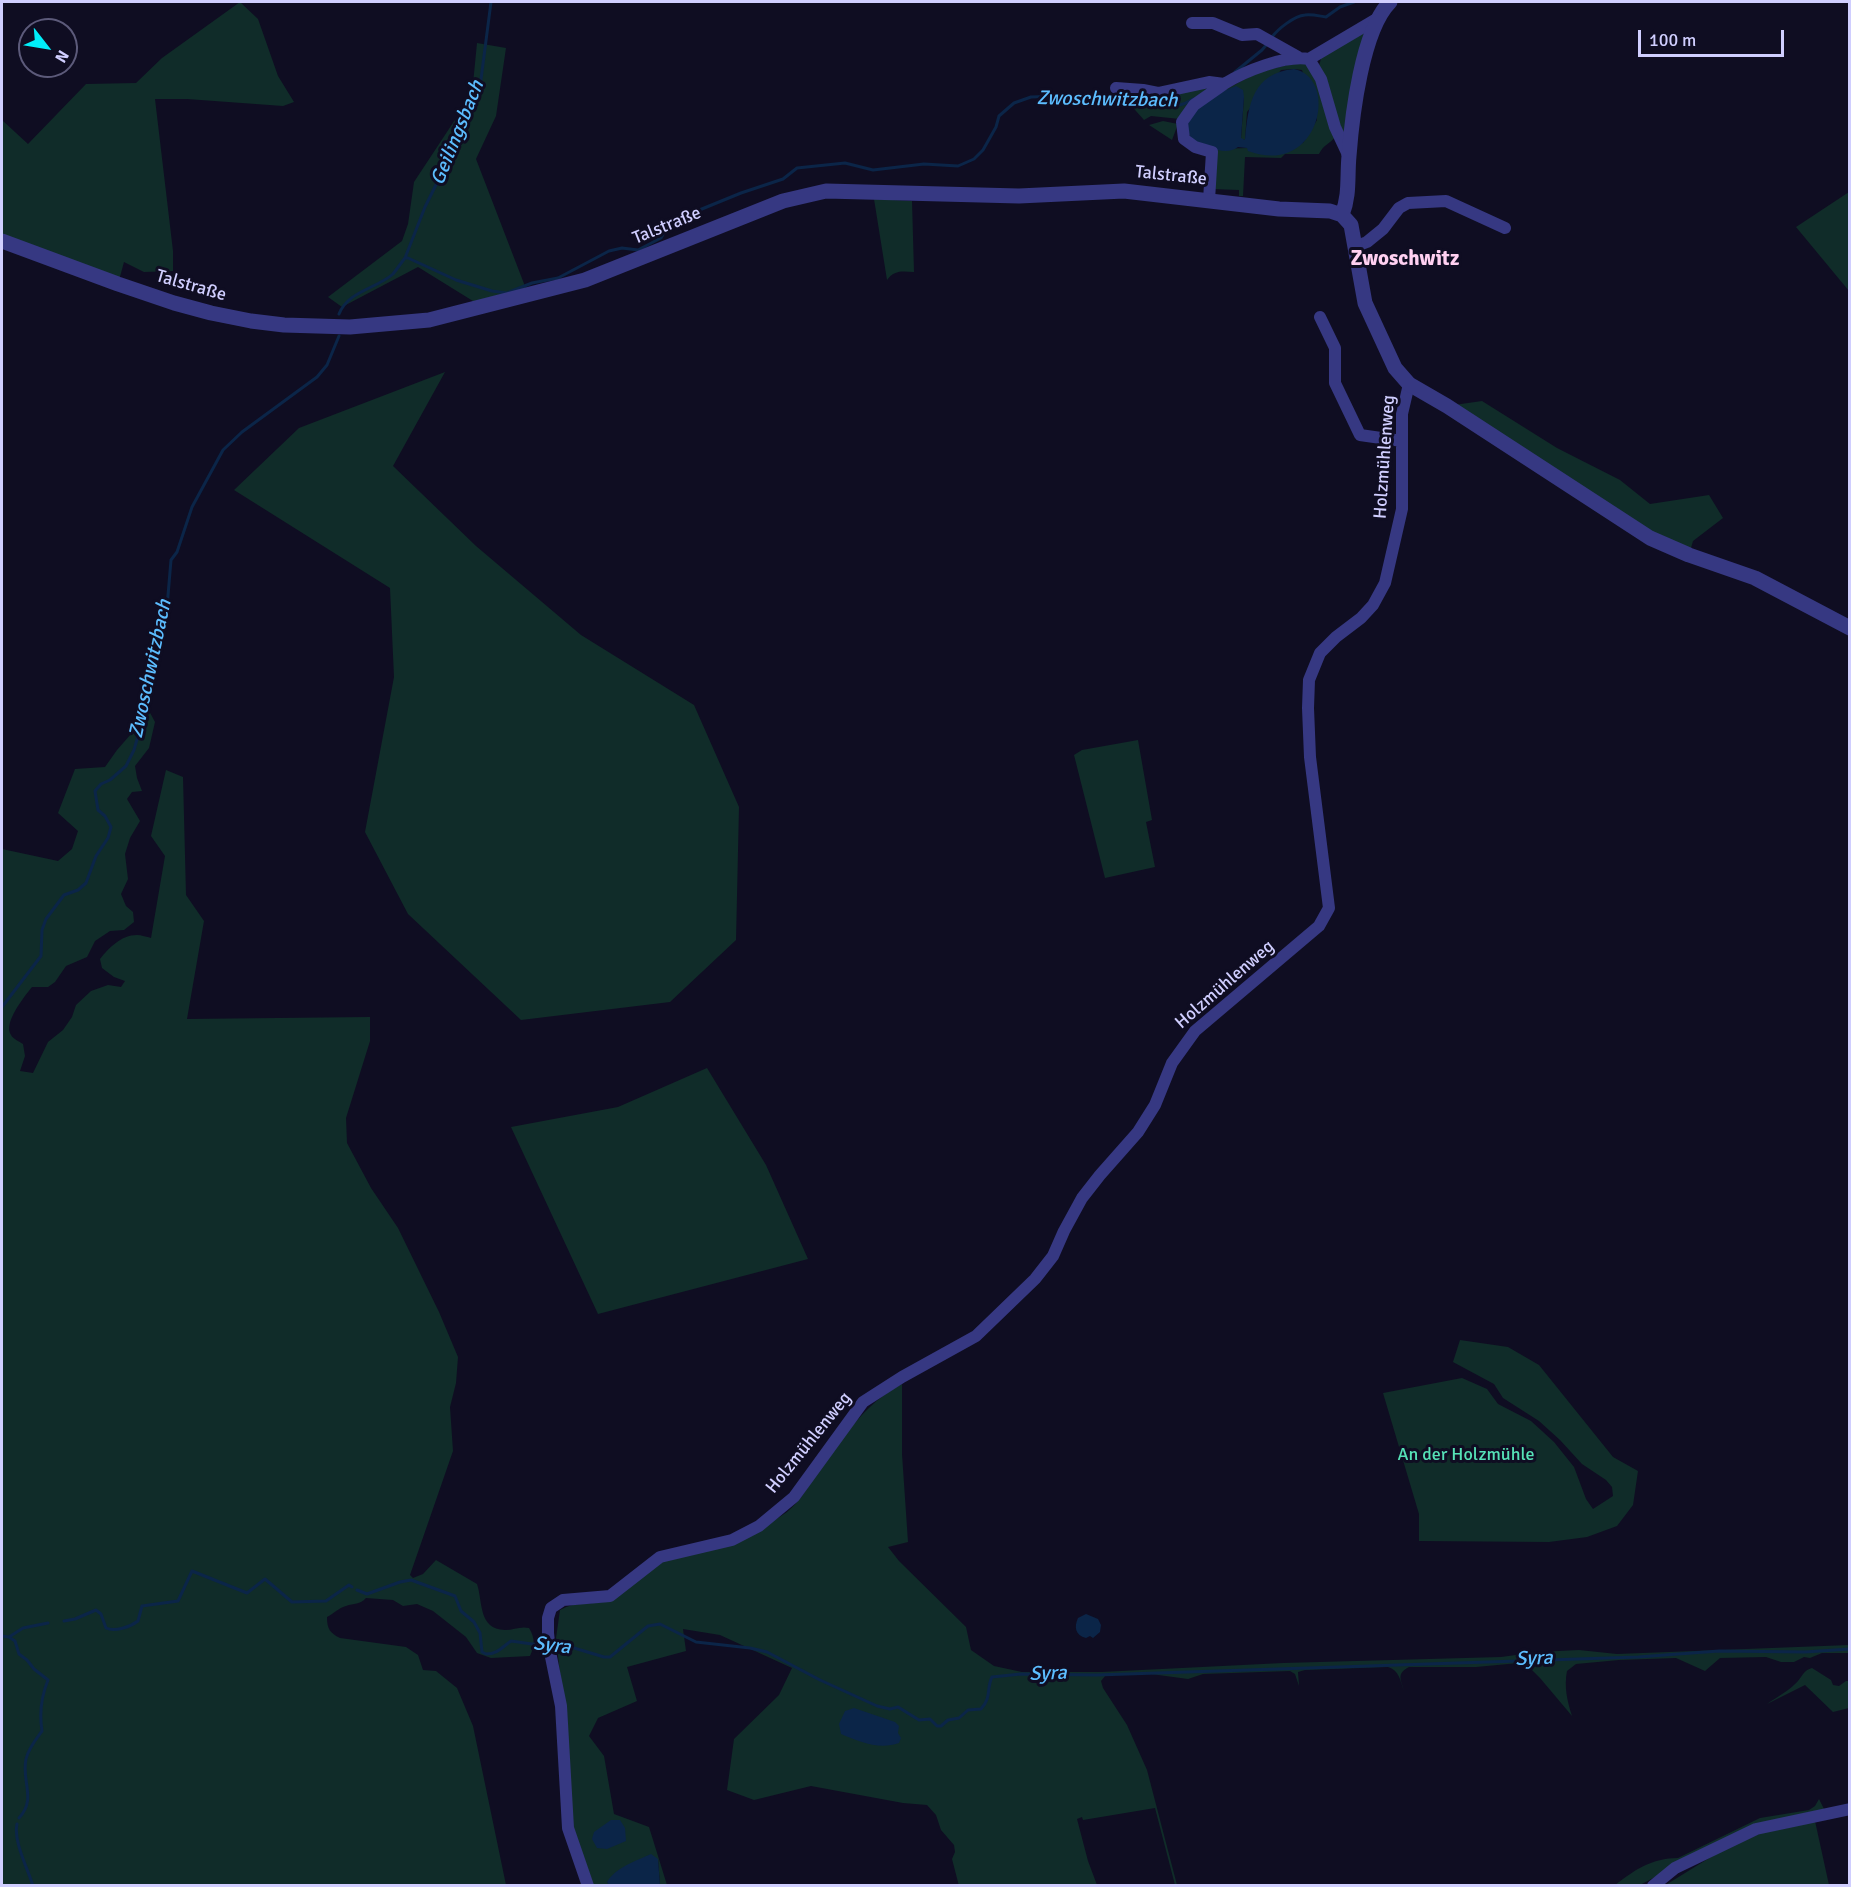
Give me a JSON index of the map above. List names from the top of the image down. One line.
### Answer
{"streets":{"street":["Talstraße","Holzmühlenweg"]},"districts":["Zwoschwitz"],"water":["Zwoschwitzbach","Geilingsbach","Syra"],"parks":["An der Holzmühle"],"scale_bar":"100 m","north":"bottom right"}
